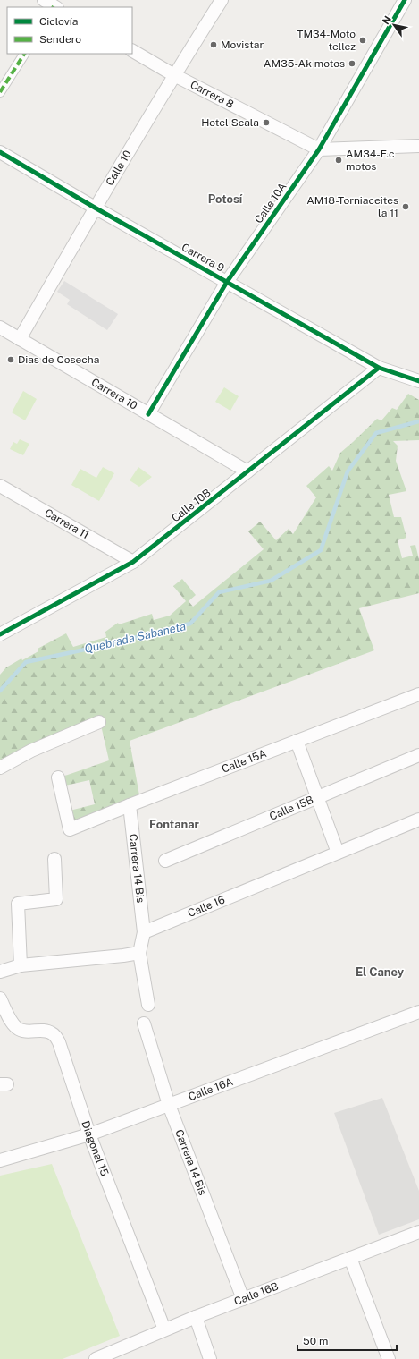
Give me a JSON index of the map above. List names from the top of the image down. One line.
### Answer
{"streets":{"street":["Carrera 8","Calle 10","Calle 10A","Carrera 9","Carrera 10","Calle 10B","Carrera 11","Calle 15A","Calle 15B","Carrera 14 Bis","Calle 16","Calle 16A","Diagonal 15","Calle 16B"]},"crossings":[["Carrera 8","Calle 10"],["Carrera 8","Calle 10A"],["Calle 10","Carrera 9"],["Calle 10","Carrera 10"],["Calle 10A","Carrera 9"],["Calle 10A","Carrera 10"],["Carrera 9","Calle 10B"],["Carrera 10","Calle 10B"],["Calle 10B","Carrera 11"],["Calle 15A","Carrera 14 Bis"],["Carrera 14 Bis","Calle 16"],["Carrera 14 Bis","Calle 16A"],["Carrera 14 Bis","Calle 16B"],["Calle 16A","Diagonal 15"],["Diagonal 15","Calle 16B"]],"districts":["Potosí","Fontanar","El Caney"],"water":["Quebrada Sabaneta"],"places":["TM34-Moto tellez","Movistar","AM35-Ak motos","Hotel Scala","AM34-F.c motos","AM18-Torniaceites la 11","Dias de Cosecha"],"legend":["Ciclovía","Sendero"],"scale_bar":"50 m","north":"top left"}
